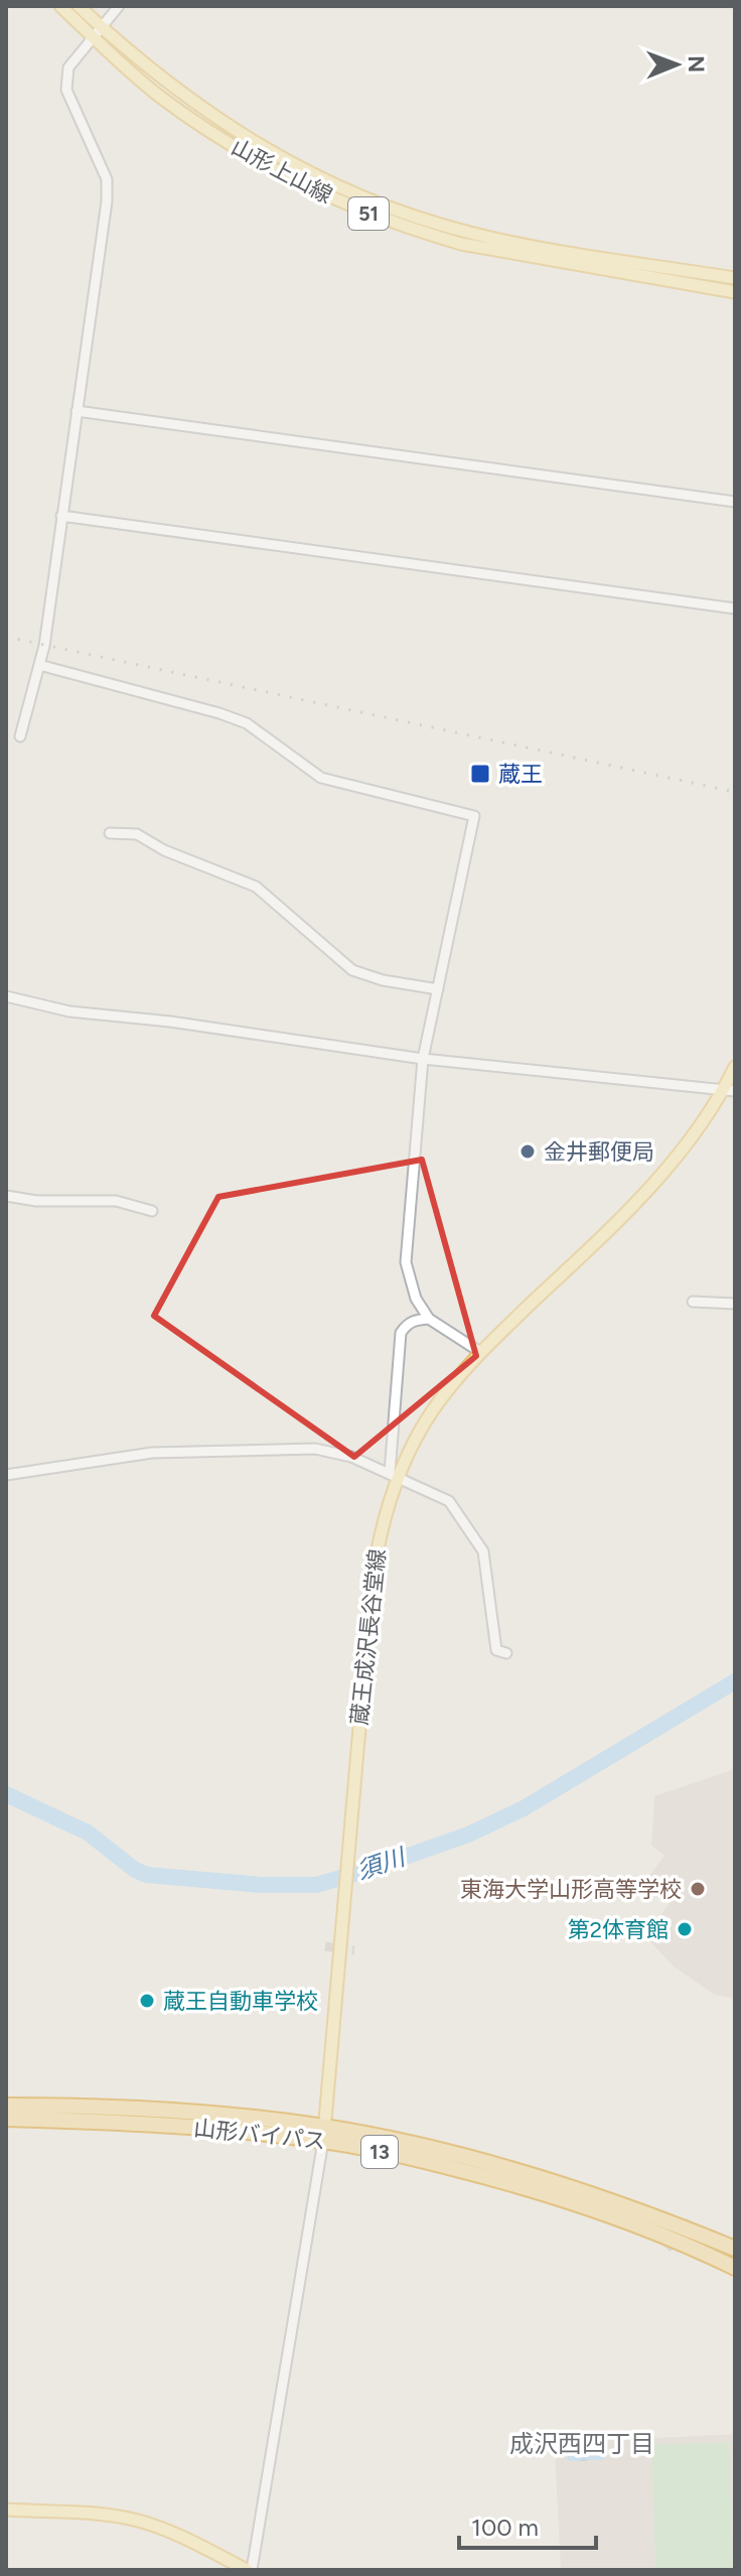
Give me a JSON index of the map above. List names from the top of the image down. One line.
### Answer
{"streets":{"highway":["山形バイパス","13"],"main road":["山形上山線","51","蔵王成沢長谷堂線"]},"crossings":[["蔵王成沢長谷堂線","山形バイパス"]],"districts":["成沢西四丁目"],"water":["須川"],"places":{"transit":["蔵王"],"other":["金井郵便局","東海大学山形高等学校","第2体育館","蔵王自動車学校"]},"scale_bar":"100 m","north":"right"}
